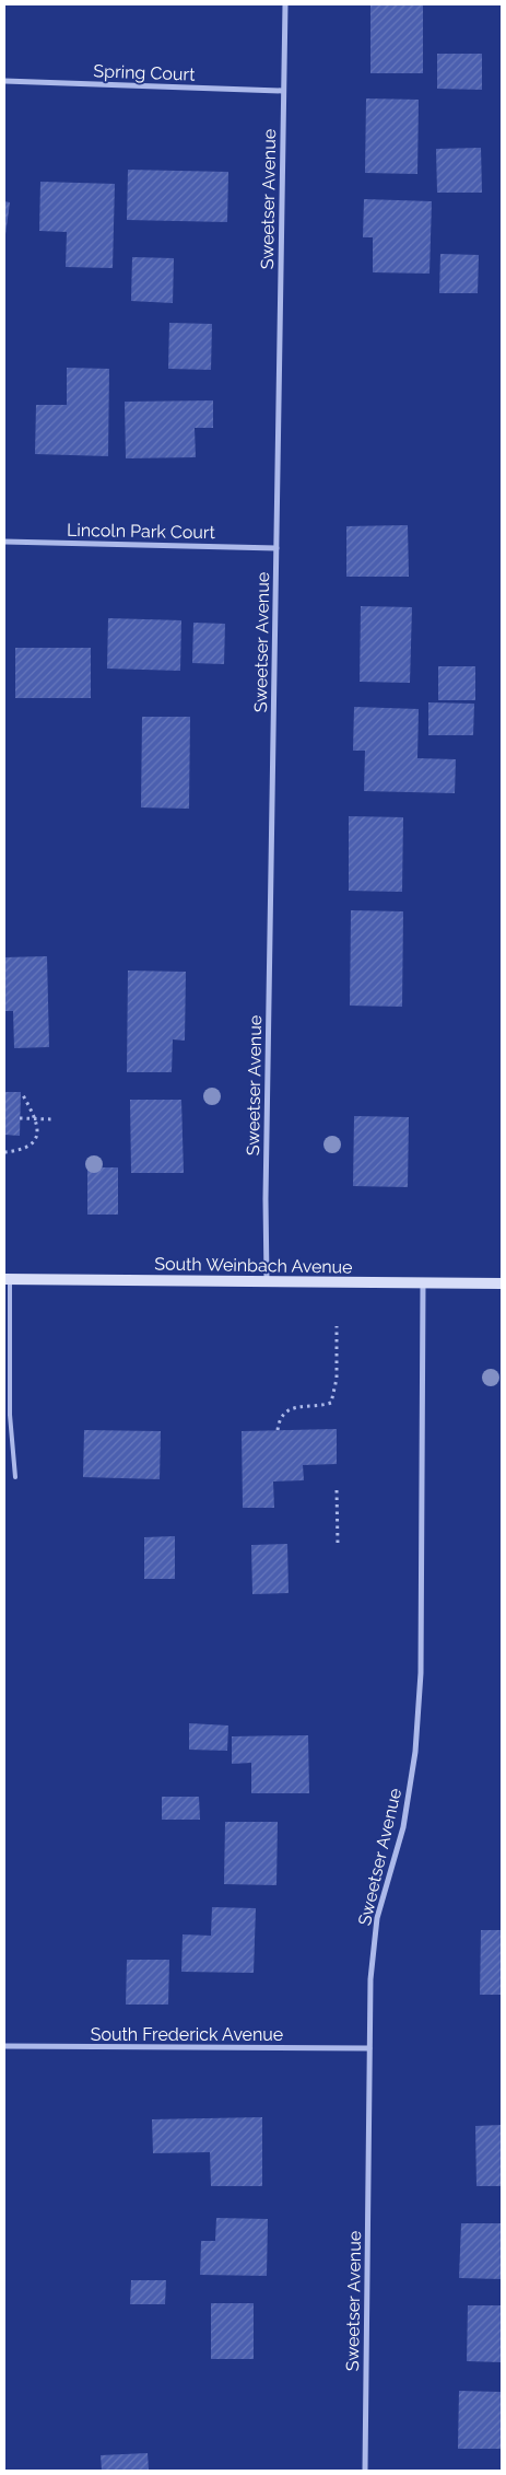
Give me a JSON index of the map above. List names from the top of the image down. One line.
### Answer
{"streets":{"street":["Spring Court","Sweetser Avenue","Lincoln Park Court","South Weinbach Avenue","South Frederick Avenue"]},"crossings":[["Spring Court","Sweetser Avenue"],["Sweetser Avenue","Lincoln Park Court"],["Sweetser Avenue","South Weinbach Avenue"],["Sweetser Avenue","South Frederick Avenue"]]}
